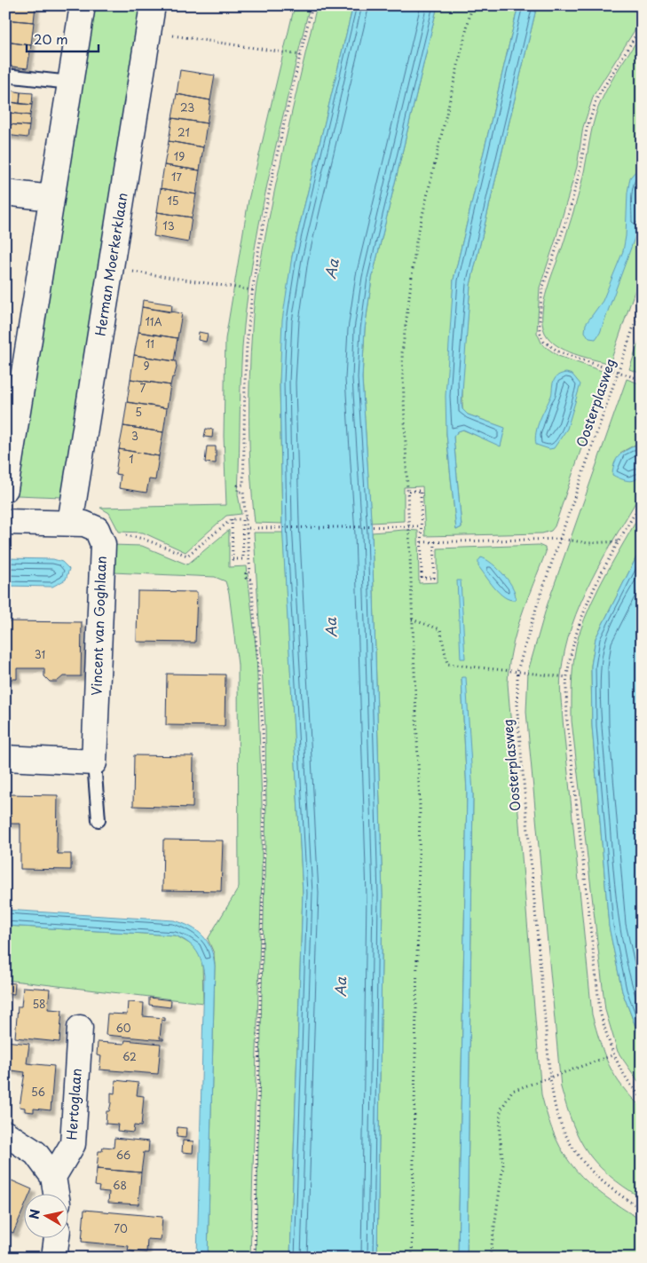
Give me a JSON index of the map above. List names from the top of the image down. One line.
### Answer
{"streets":{"street":["Herman Moerkerklaan","Vincent van Goghlaan","Hertoglaan"],"path":["Oosterplasweg"]},"water":["Aa"],"house_numbers":["23","21","19","17","15","13","11A","11","9","7","5","3","1","31","58","60","62","56","66","68","70"],"scale_bar":"20 m","north":"left"}
